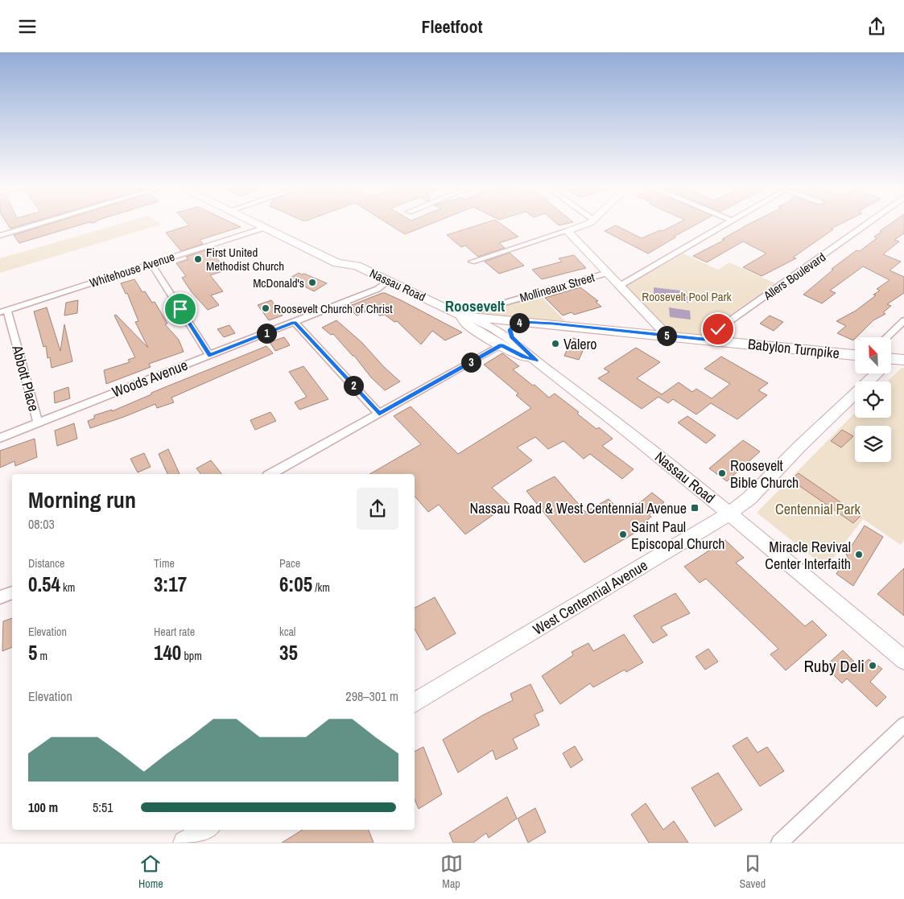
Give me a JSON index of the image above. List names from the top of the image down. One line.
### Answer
{"streets":{"main road":["Nassau Road","Babylon Turnpike","West Centennial Avenue"],"street":["Whitehouse Avenue","Allers Boulevard","Mollineaux Street","Abbott Place","Woods Avenue"]},"crossings":[["Whitehouse Avenue","Nassau Road"],["Whitehouse Avenue","Abbott Place"],["Allers Boulevard","Babylon Turnpike"],["Nassau Road","Mollineaux Street"],["Nassau Road","Babylon Turnpike"],["Nassau Road","Woods Avenue"],["Nassau Road","West Centennial Avenue"],["Mollineaux Street","Babylon Turnpike"],["Abbott Place","Woods Avenue"]],"districts":["Roosevelt"],"parks":["Roosevelt Pool Park","Centennial Park"],"places":{"other":["First United Methodist Church","McDonald's","Roosevelt Church of Christ","Valero","Roosevelt Bible Church","Saint Paul Episcopal Church","Miracle Revival Center Interfaith","Ruby Deli"],"transit":["Nassau Road & West Centennial Avenue"]},"north":"top left","page":{"header":"Fleetfoot","pins":["4","1","5","3","2"],"heading":["Morning run","08:03"],"stats":[["Distance","0.54 km"],["Time","3:17"],["Pace","6:05 /km"],["Elevation","5 m"],["Heart rate","140 bpm"],["kcal","35"]],"chart":["Elevation","298–301 m"],"list":[{"name":"100 m","note":"5:51"}],"tabs":["Home","Map","Saved"]}}
